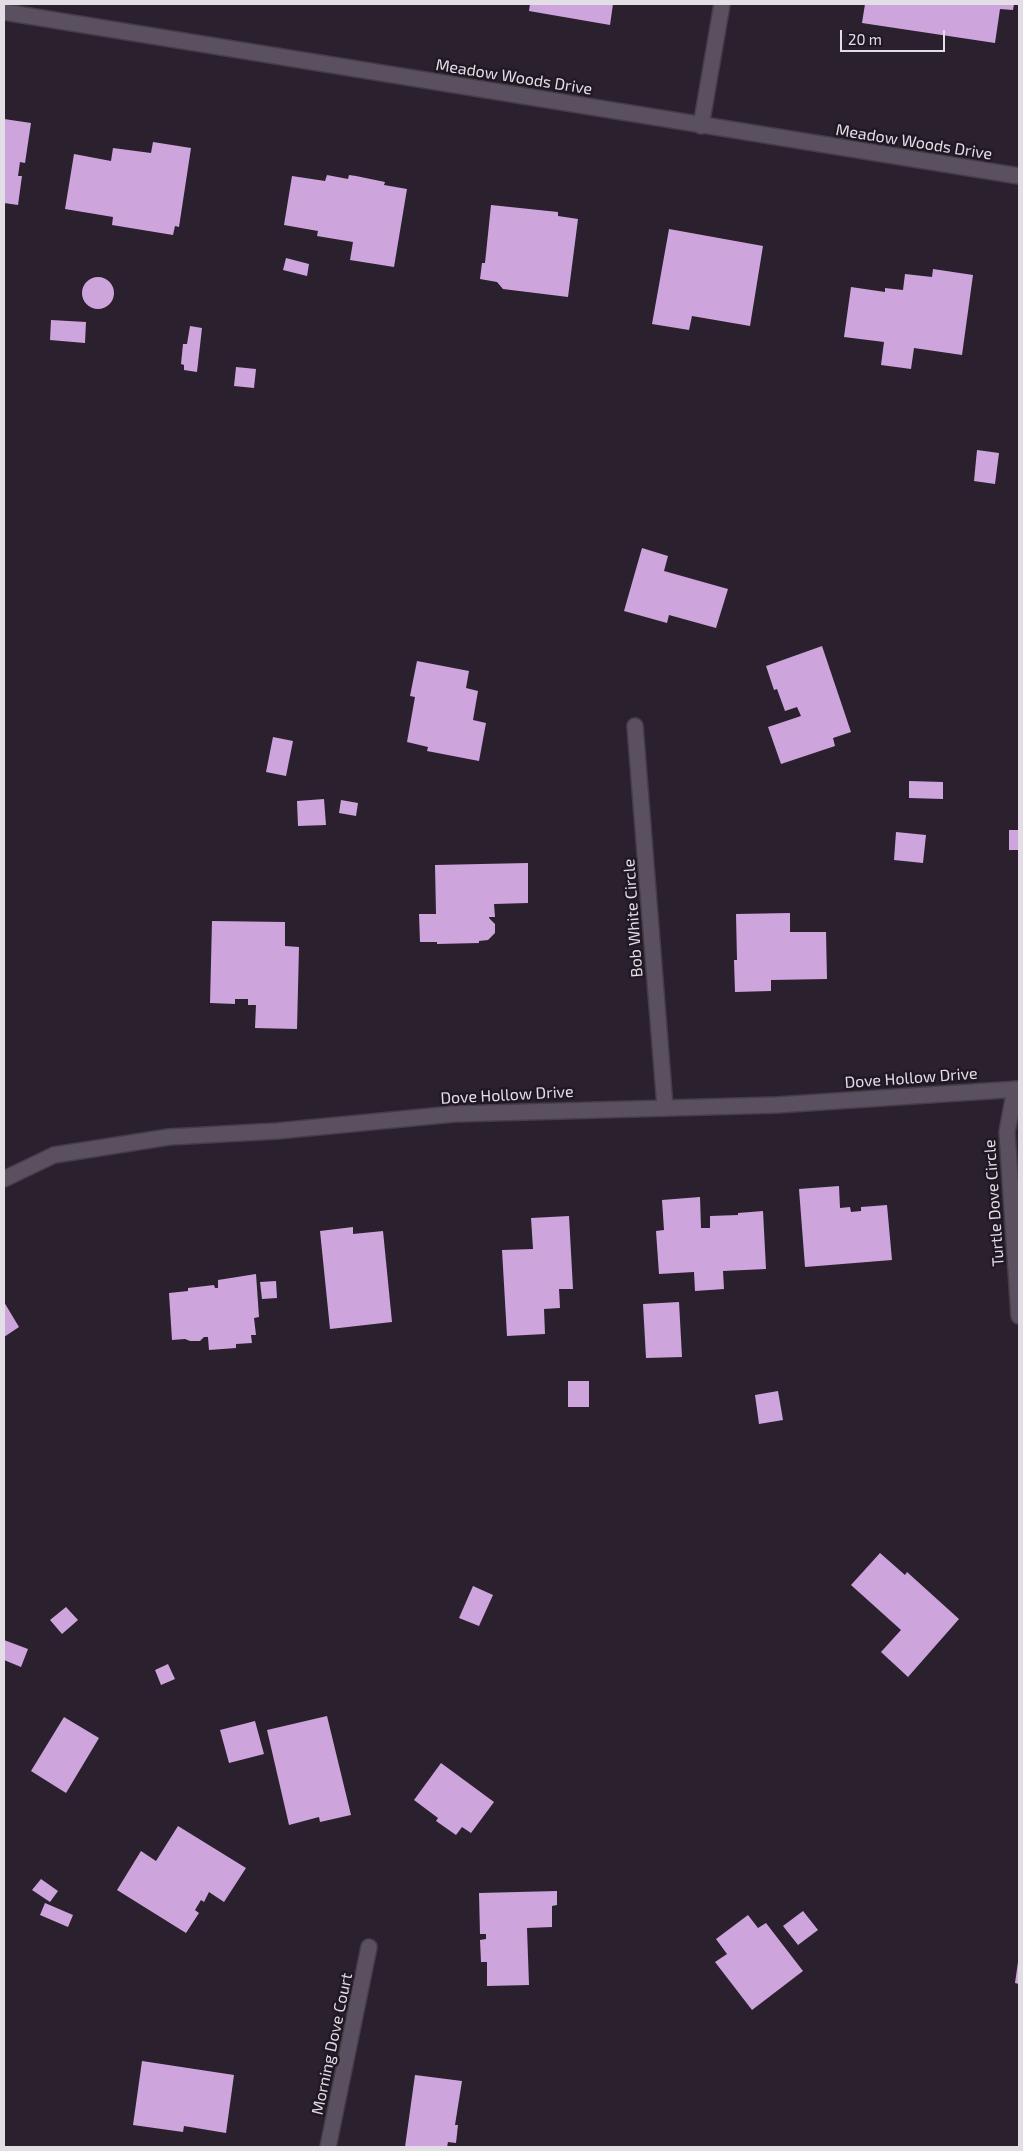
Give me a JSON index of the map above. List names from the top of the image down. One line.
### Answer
{"streets":{"street":["Meadow Woods Drive","Bob White Circle","Dove Hollow Drive","Turtle Dove Circle","Morning Dove Court"]},"crossings":[["Bob White Circle","Dove Hollow Drive"],["Dove Hollow Drive","Turtle Dove Circle"]],"scale_bar":"20 m"}
